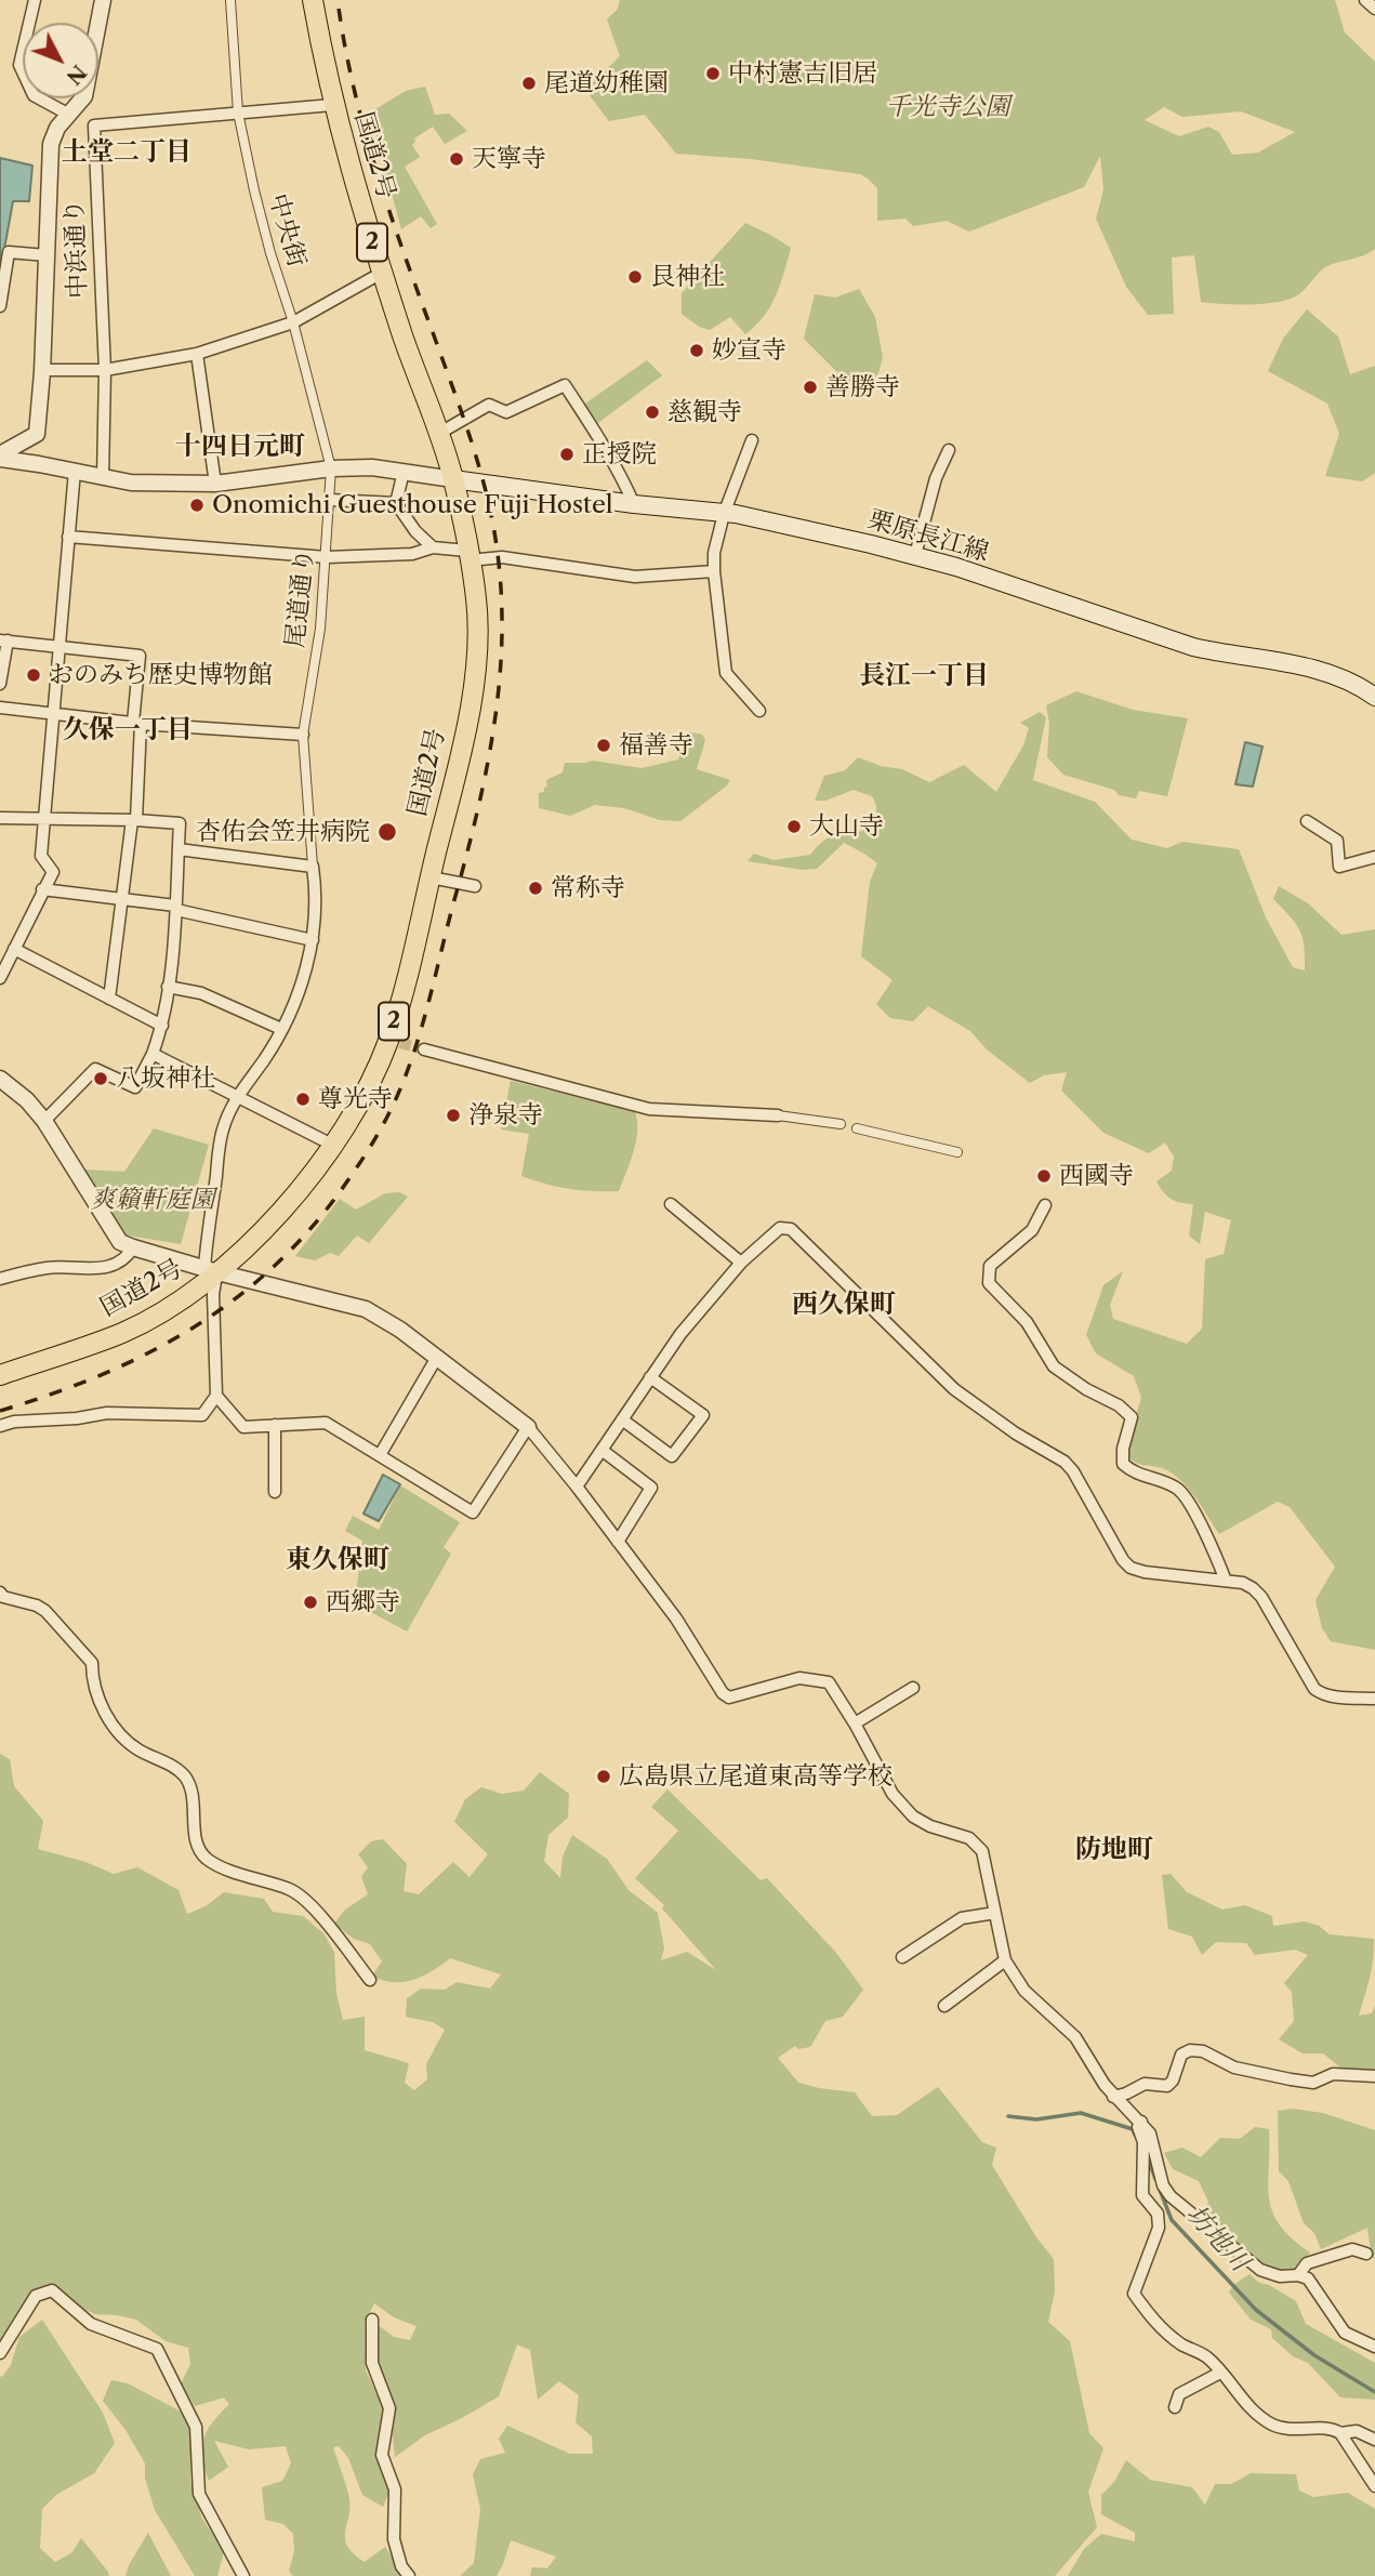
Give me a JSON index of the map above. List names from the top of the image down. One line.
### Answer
{"streets":{"highway":["国道2号","2"],"main road":["栗原長江線"],"street":["中央街","中浜通り","尾道通り"]},"crossings":[["国道2号","栗原長江線"],["中央街","尾道通り"]],"districts":["土堂二丁目","十四日元町","長江一丁目","久保一丁目","西久保町","東久保町","防地町"],"water":["坊地川"],"parks":["千光寺公園","爽籟軒庭園"],"places":["中村憲吉旧居","尾道幼稚園","天寧寺","艮神社","妙宣寺","善勝寺","慈観寺","正授院","Onomichi Guesthouse Fuji Hostel","おのみち歴史博物館","福善寺","大山寺","杏佑会笠井病院","常称寺","八坂神社","尊光寺","浄泉寺","西國寺","西郷寺","広島県立尾道東高等学校"],"north":"bottom right"}
